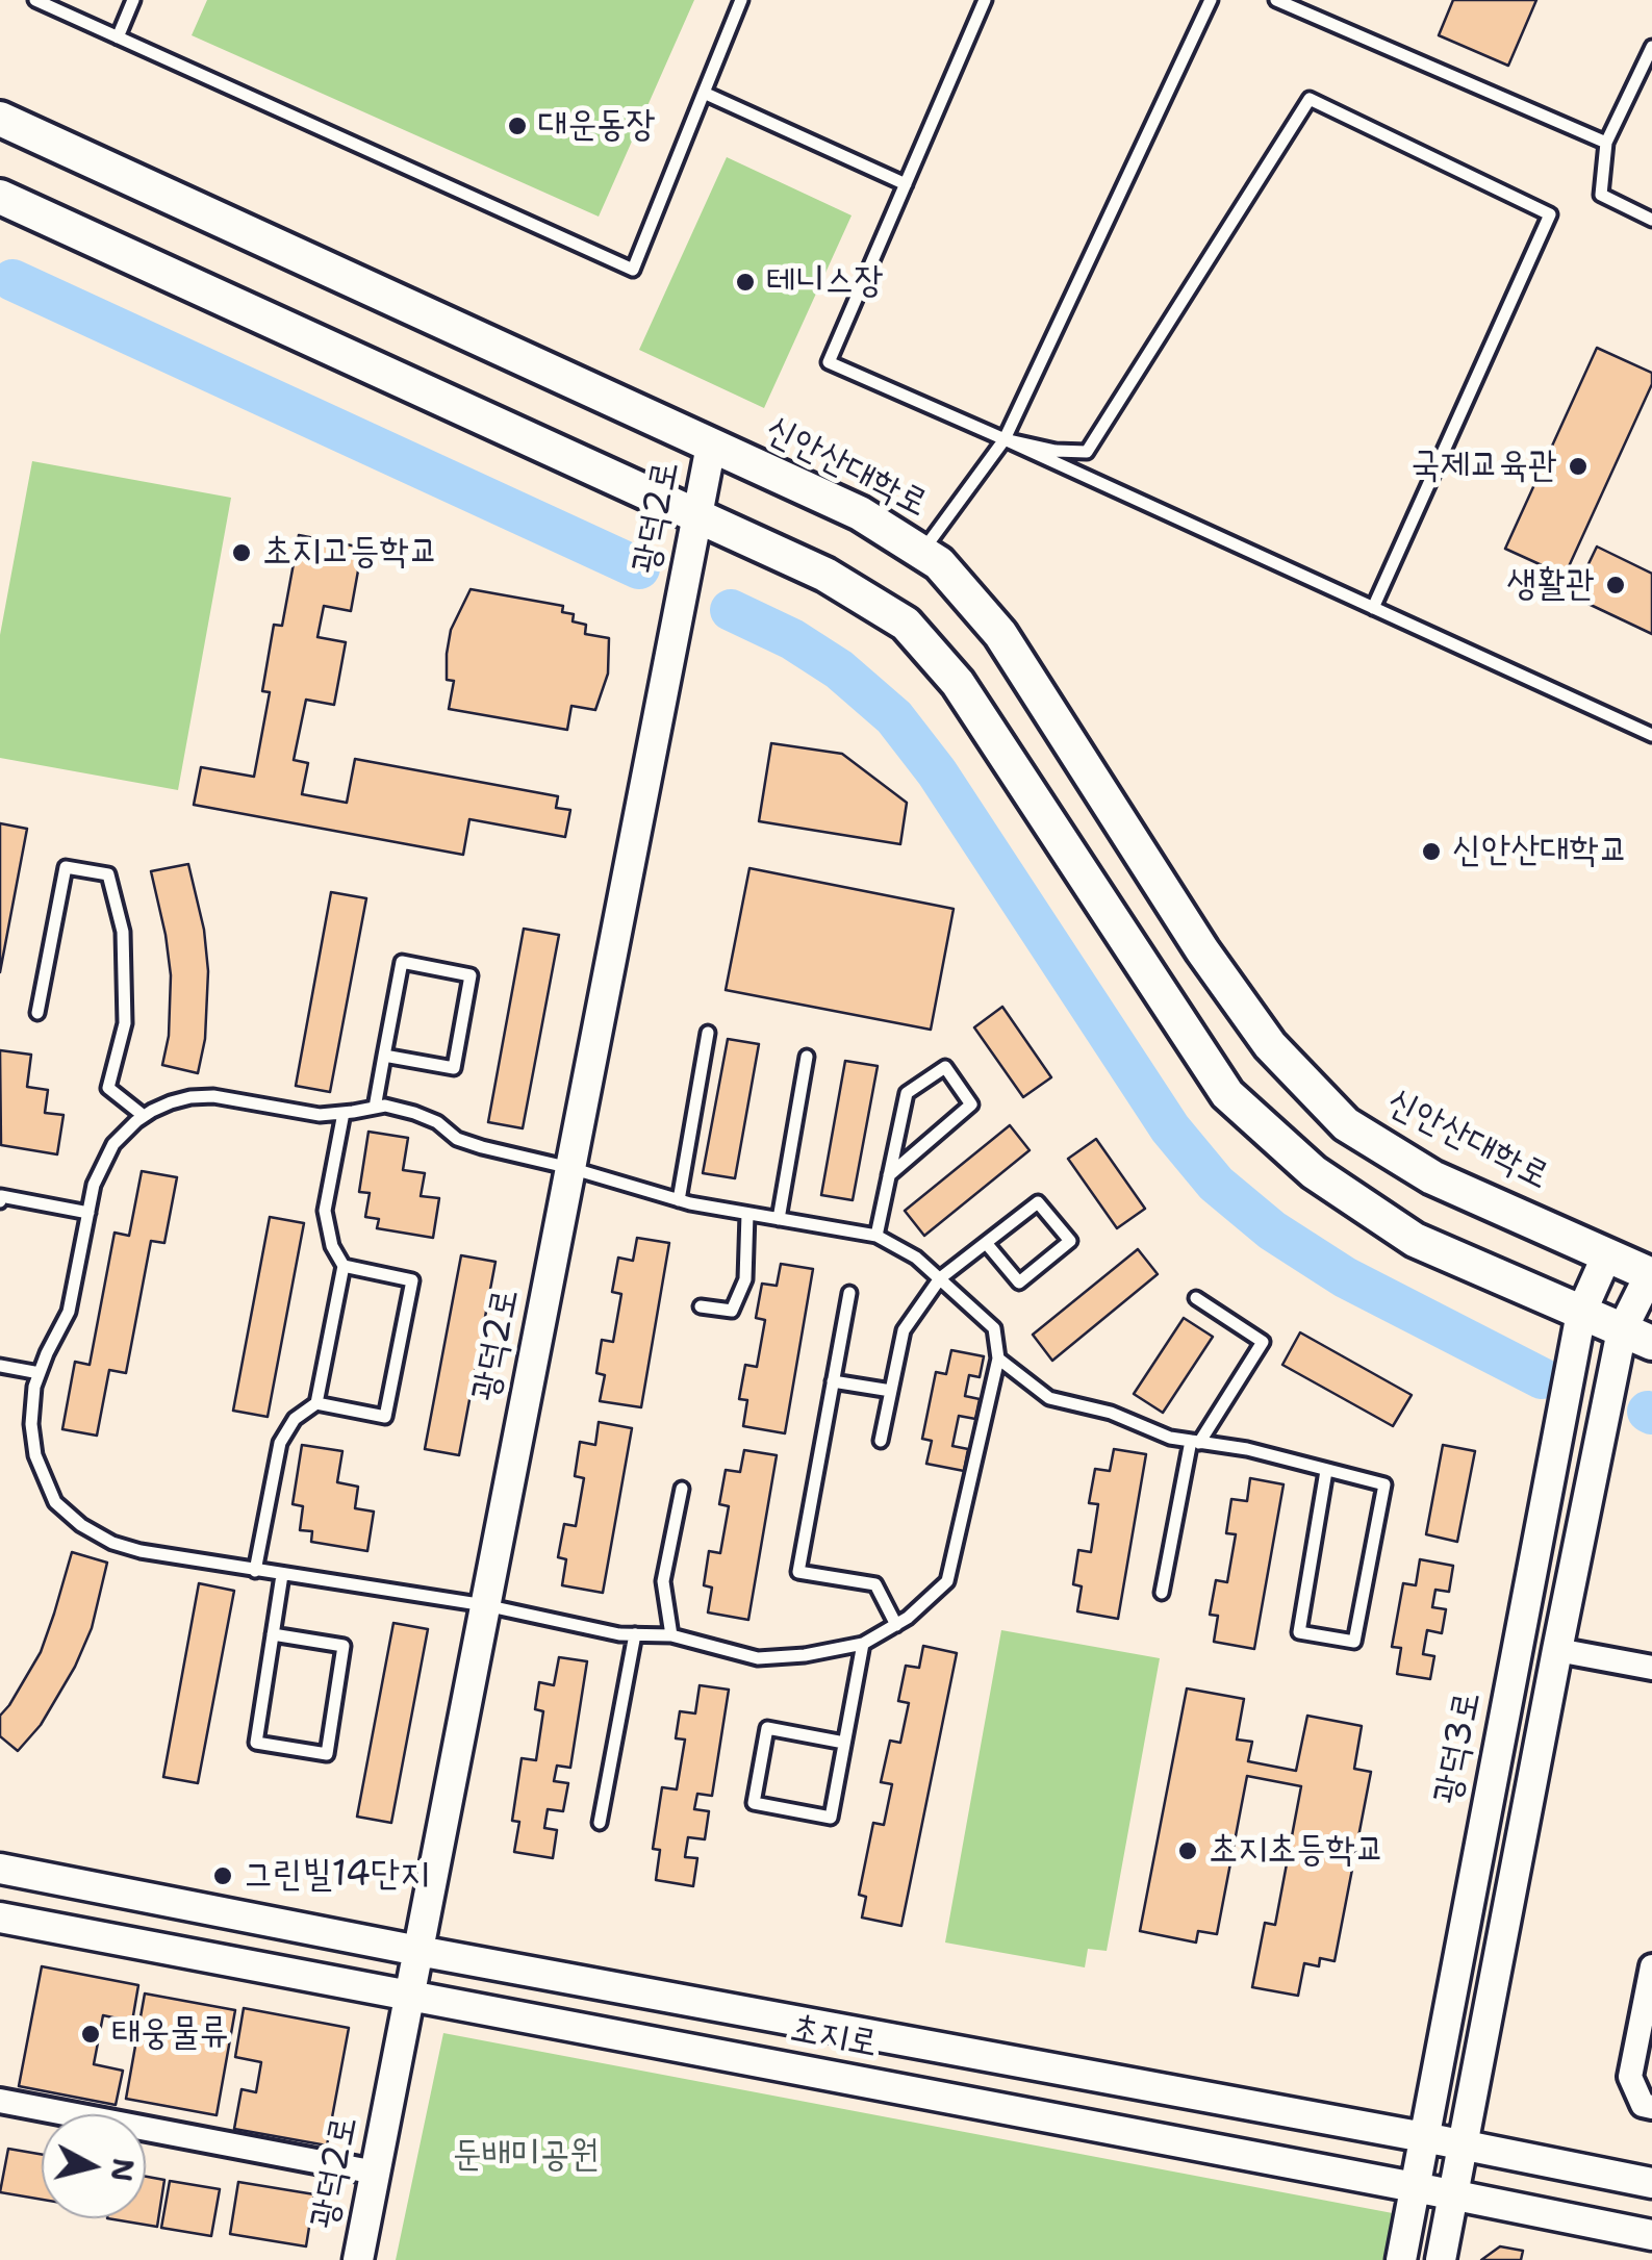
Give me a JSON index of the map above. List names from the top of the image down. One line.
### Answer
{"streets":{"main road":["신안산대학로"],"street":["광덕2로","광덕3로","초지로"]},"crossings":[["신안산대학로","광덕2로"],["신안산대학로","광덕3로"],["광덕2로","초지로"],["광덕3로","초지로"]],"parks":["둔배미공원"],"places":["대운동장","테니스장","국제교육관","초지고등학교","생활관","신안산대학교","초지초등학교","그린빌14단지","태웅물류"],"north":"right"}
